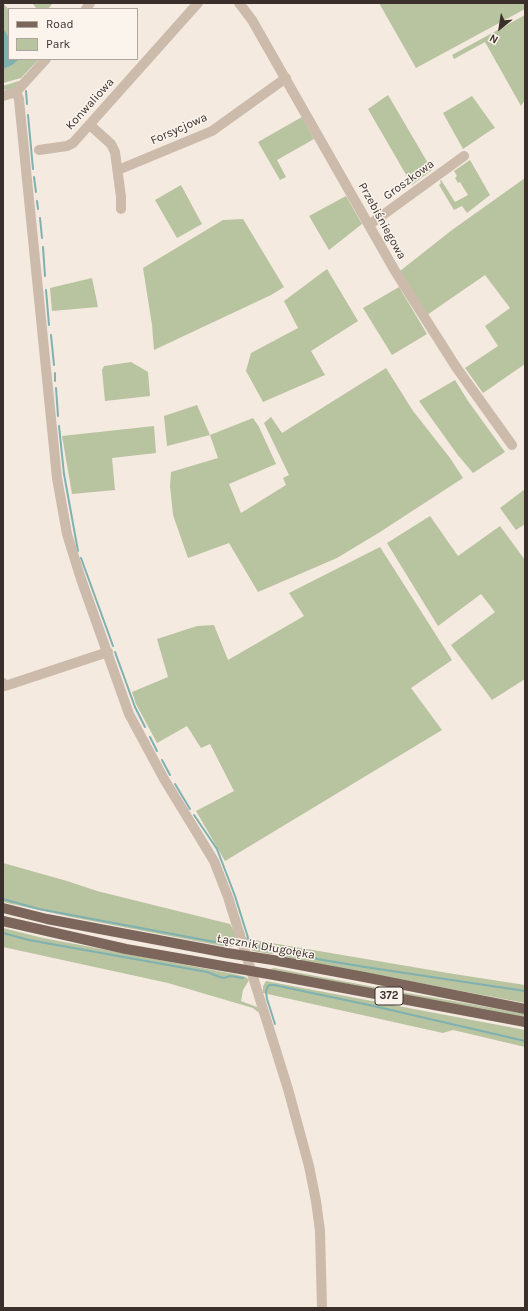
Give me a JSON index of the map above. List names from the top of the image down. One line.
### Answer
{"streets":{"main road":["Łącznik Długołęka","372"],"street":["Konwaliowa","Forsycjowa","Groszkowa","Przebiśniegowa"]},"crossings":[["Forsycjowa","Przebiśniegowa"],["Groszkowa","Przebiśniegowa"]],"legend":["Road","Park"],"north":"bottom left"}
